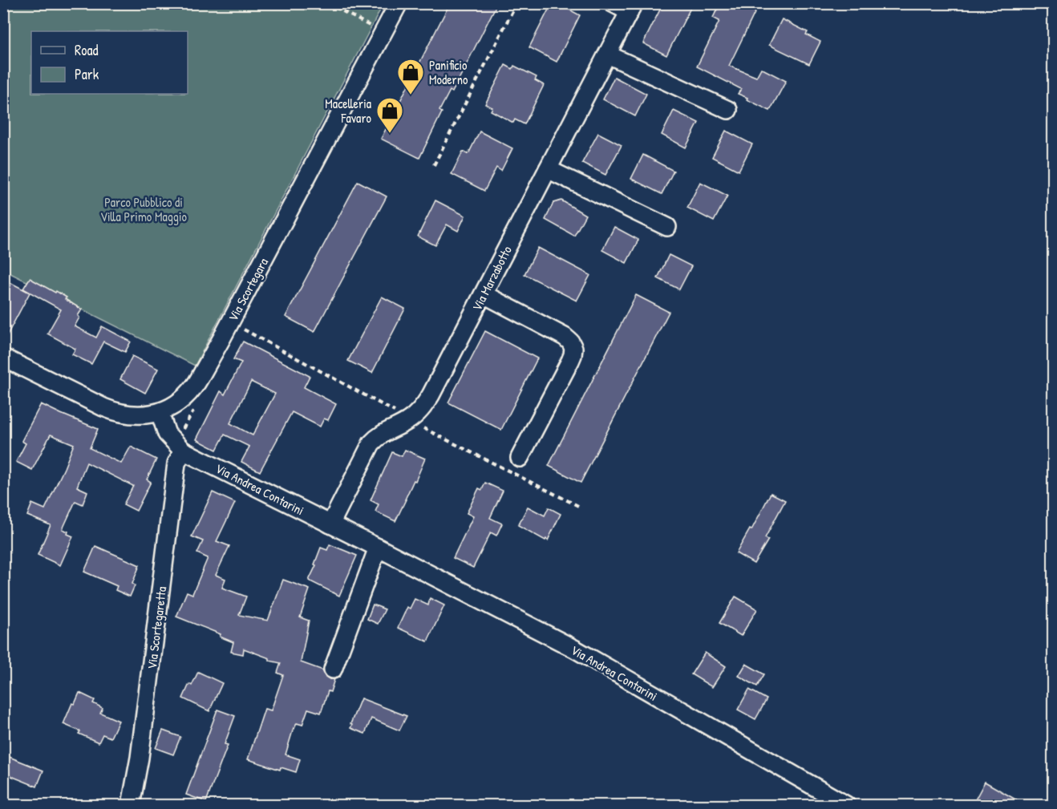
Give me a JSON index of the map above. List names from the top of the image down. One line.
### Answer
{"streets":{"street":["Via Marzabotto","Via Scortegara","Via Andrea Contarini","Via Scortegaretta"]},"crossings":[["Via Marzabotto","Via Andrea Contarini"],["Via Scortegara","Via Andrea Contarini"],["Via Andrea Contarini","Via Scortegaretta"]],"parks":["Parco Pubblico di Villa Primo Maggio"],"places":{"shop":["Panificio Moderno","Macelleria Favaro"]},"legend":["Road","Park"]}
